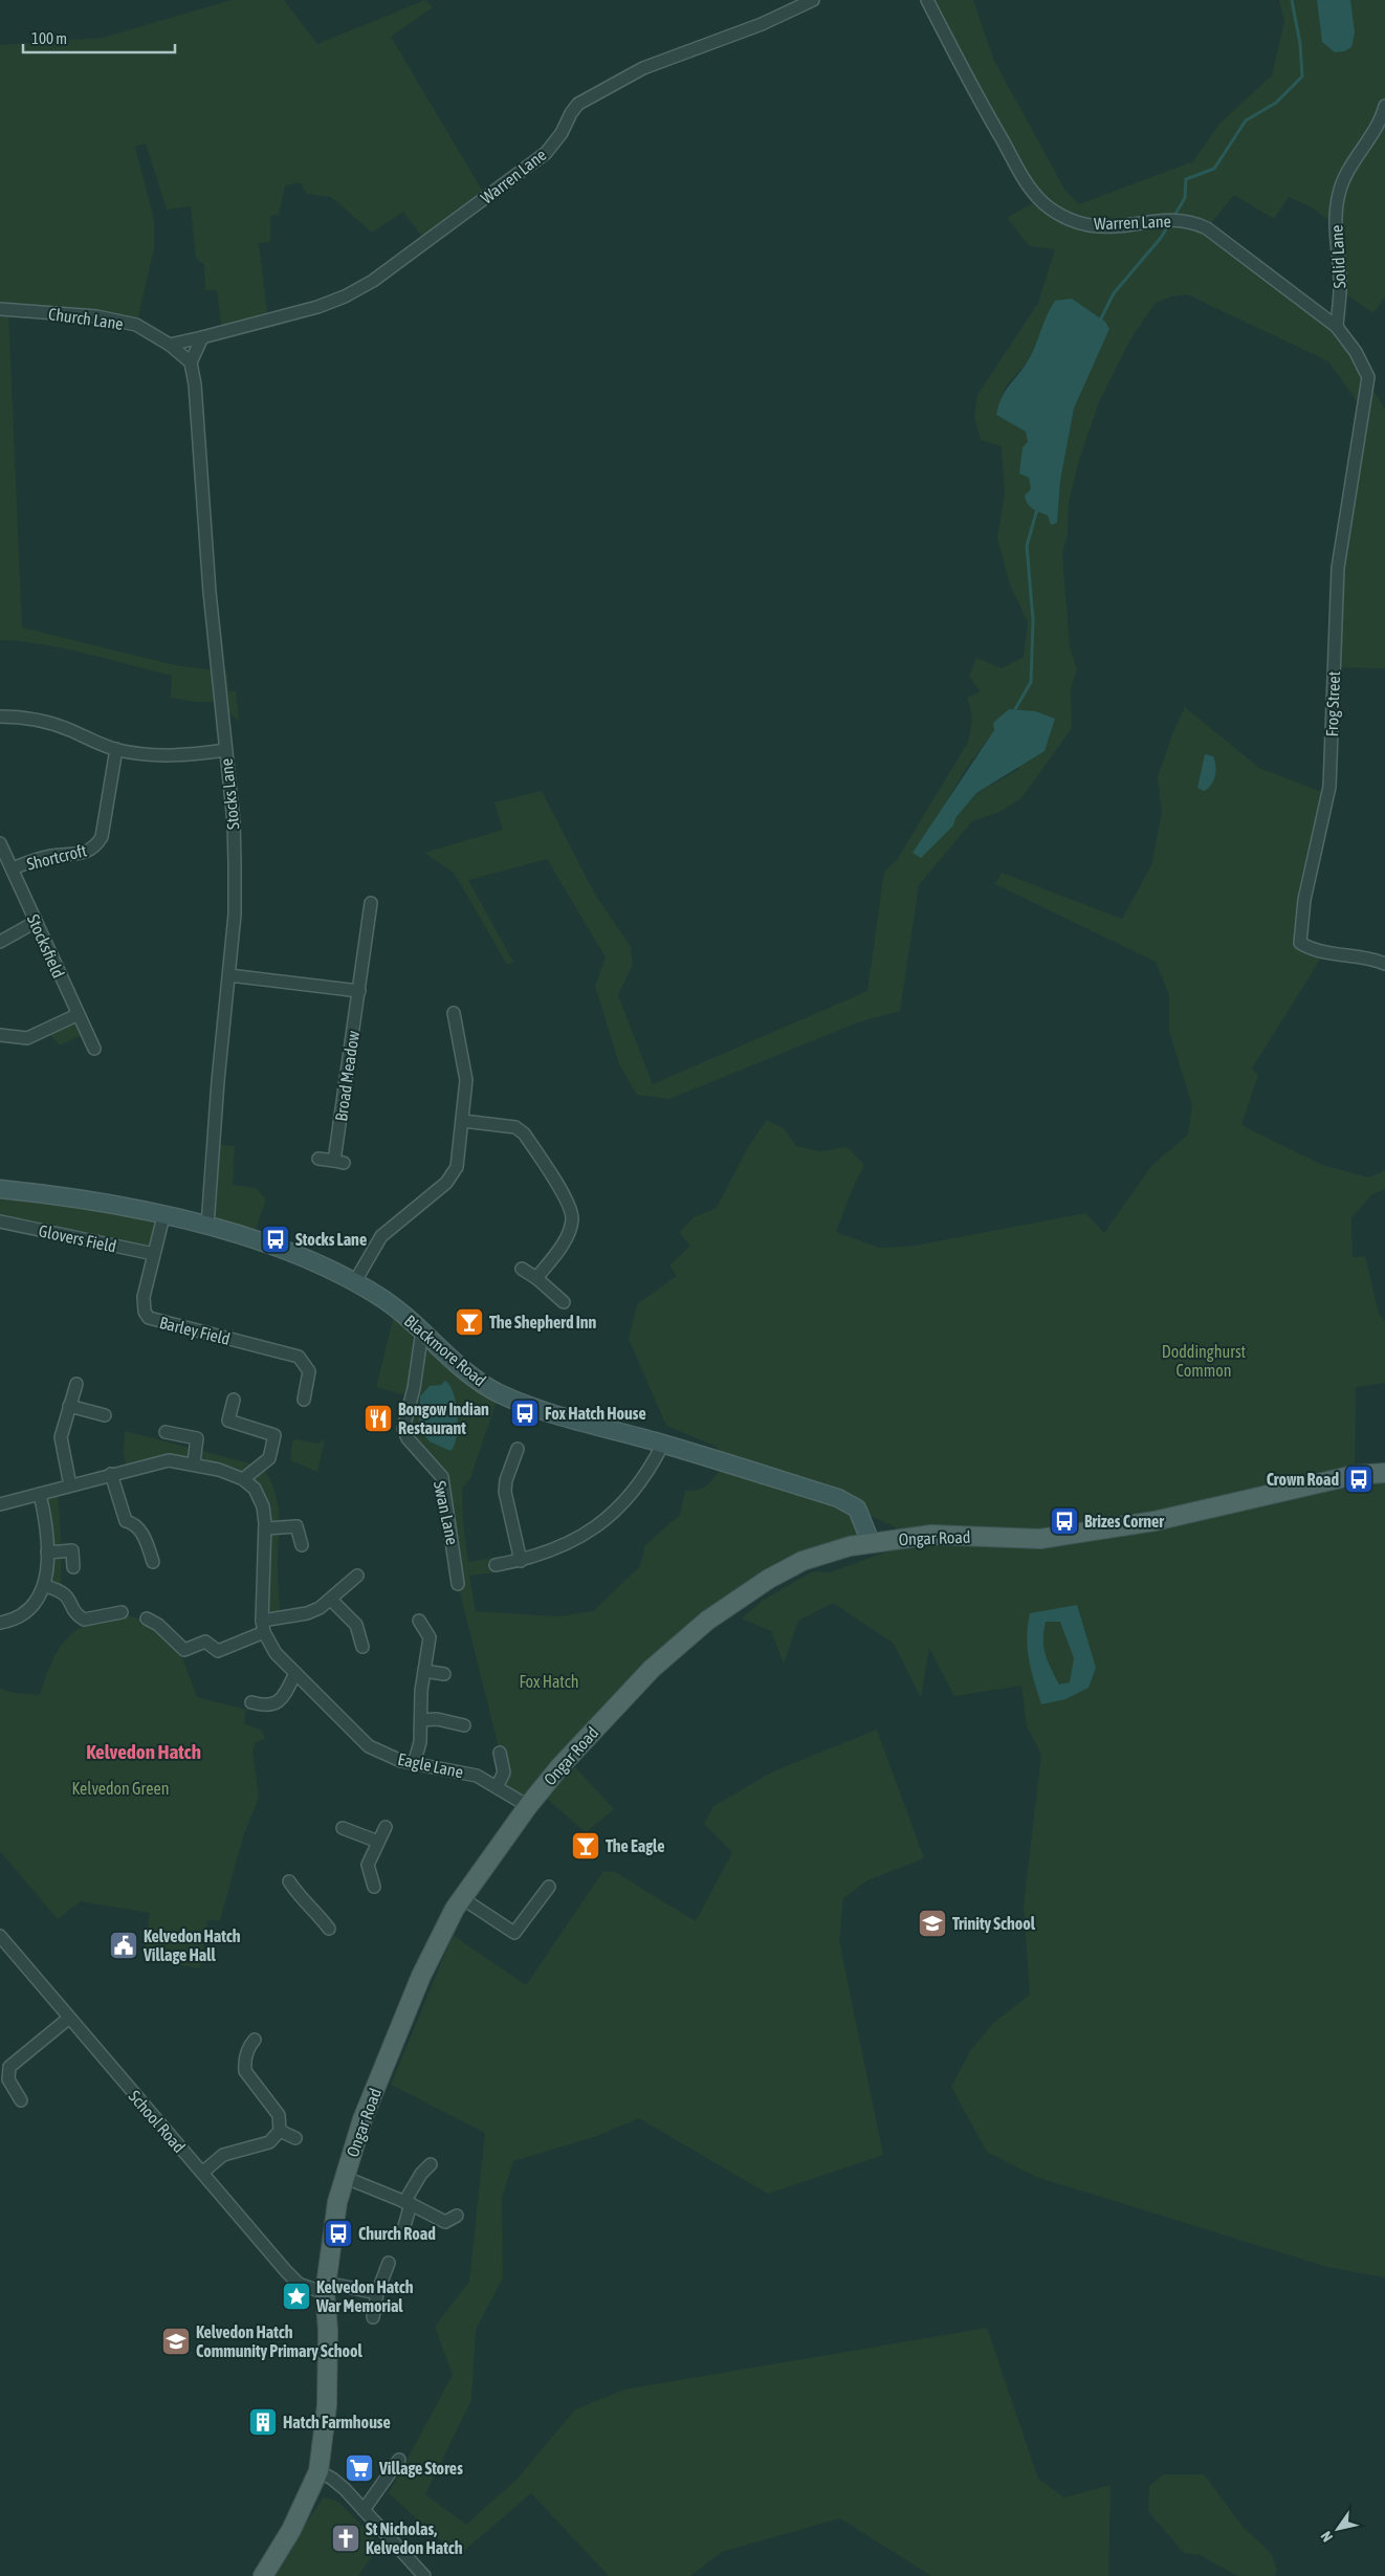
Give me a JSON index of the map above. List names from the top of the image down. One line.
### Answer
{"streets":{"main road":["Ongar Road"],"street":["Warren Lane","Solid Lane","Church Lane","Frog Street","Stocks Lane","Shortcroft","Stocksfield","Broad Meadow","Glovers Field","Barley Field","Blackmore Road","Swan Lane","Eagle Lane","School Road"]},"crossings":[["Warren Lane","Solid Lane"],["Warren Lane","Church Lane"],["Warren Lane","Frog Street"],["Church Lane","Stocks Lane"],["Stocks Lane","Blackmore Road"],["Shortcroft","Stocksfield"],["Glovers Field","Barley Field"],["Barley Field","Blackmore Road"],["Blackmore Road","Swan Lane"],["Blackmore Road","Ongar Road"],["Ongar Road","Eagle Lane"],["Ongar Road","School Road"]],"districts":["Kelvedon Hatch"],"parks":["Doddinghurst Common","Fox Hatch","Kelvedon Green"],"places":{"bus stop":["Stocks Lane","Fox Hatch House","Crown Road","Brizes Corner","Church Road"],"bar":["The Shepherd Inn","The Eagle"],"restaurant":["Bongow Indian Restaurant"],"school or university":["Trinity School","Kelvedon Hatch Community Primary School"],"public building":["Kelvedon Hatch Village Hall"],"place":["Kelvedon Hatch War Memorial"],"building":["Hatch Farmhouse"],"supermarket":["Village Stores"],"church":["St Nicholas, Kelvedon Hatch"]},"scale_bar":"100 m","north":"bottom left"}
